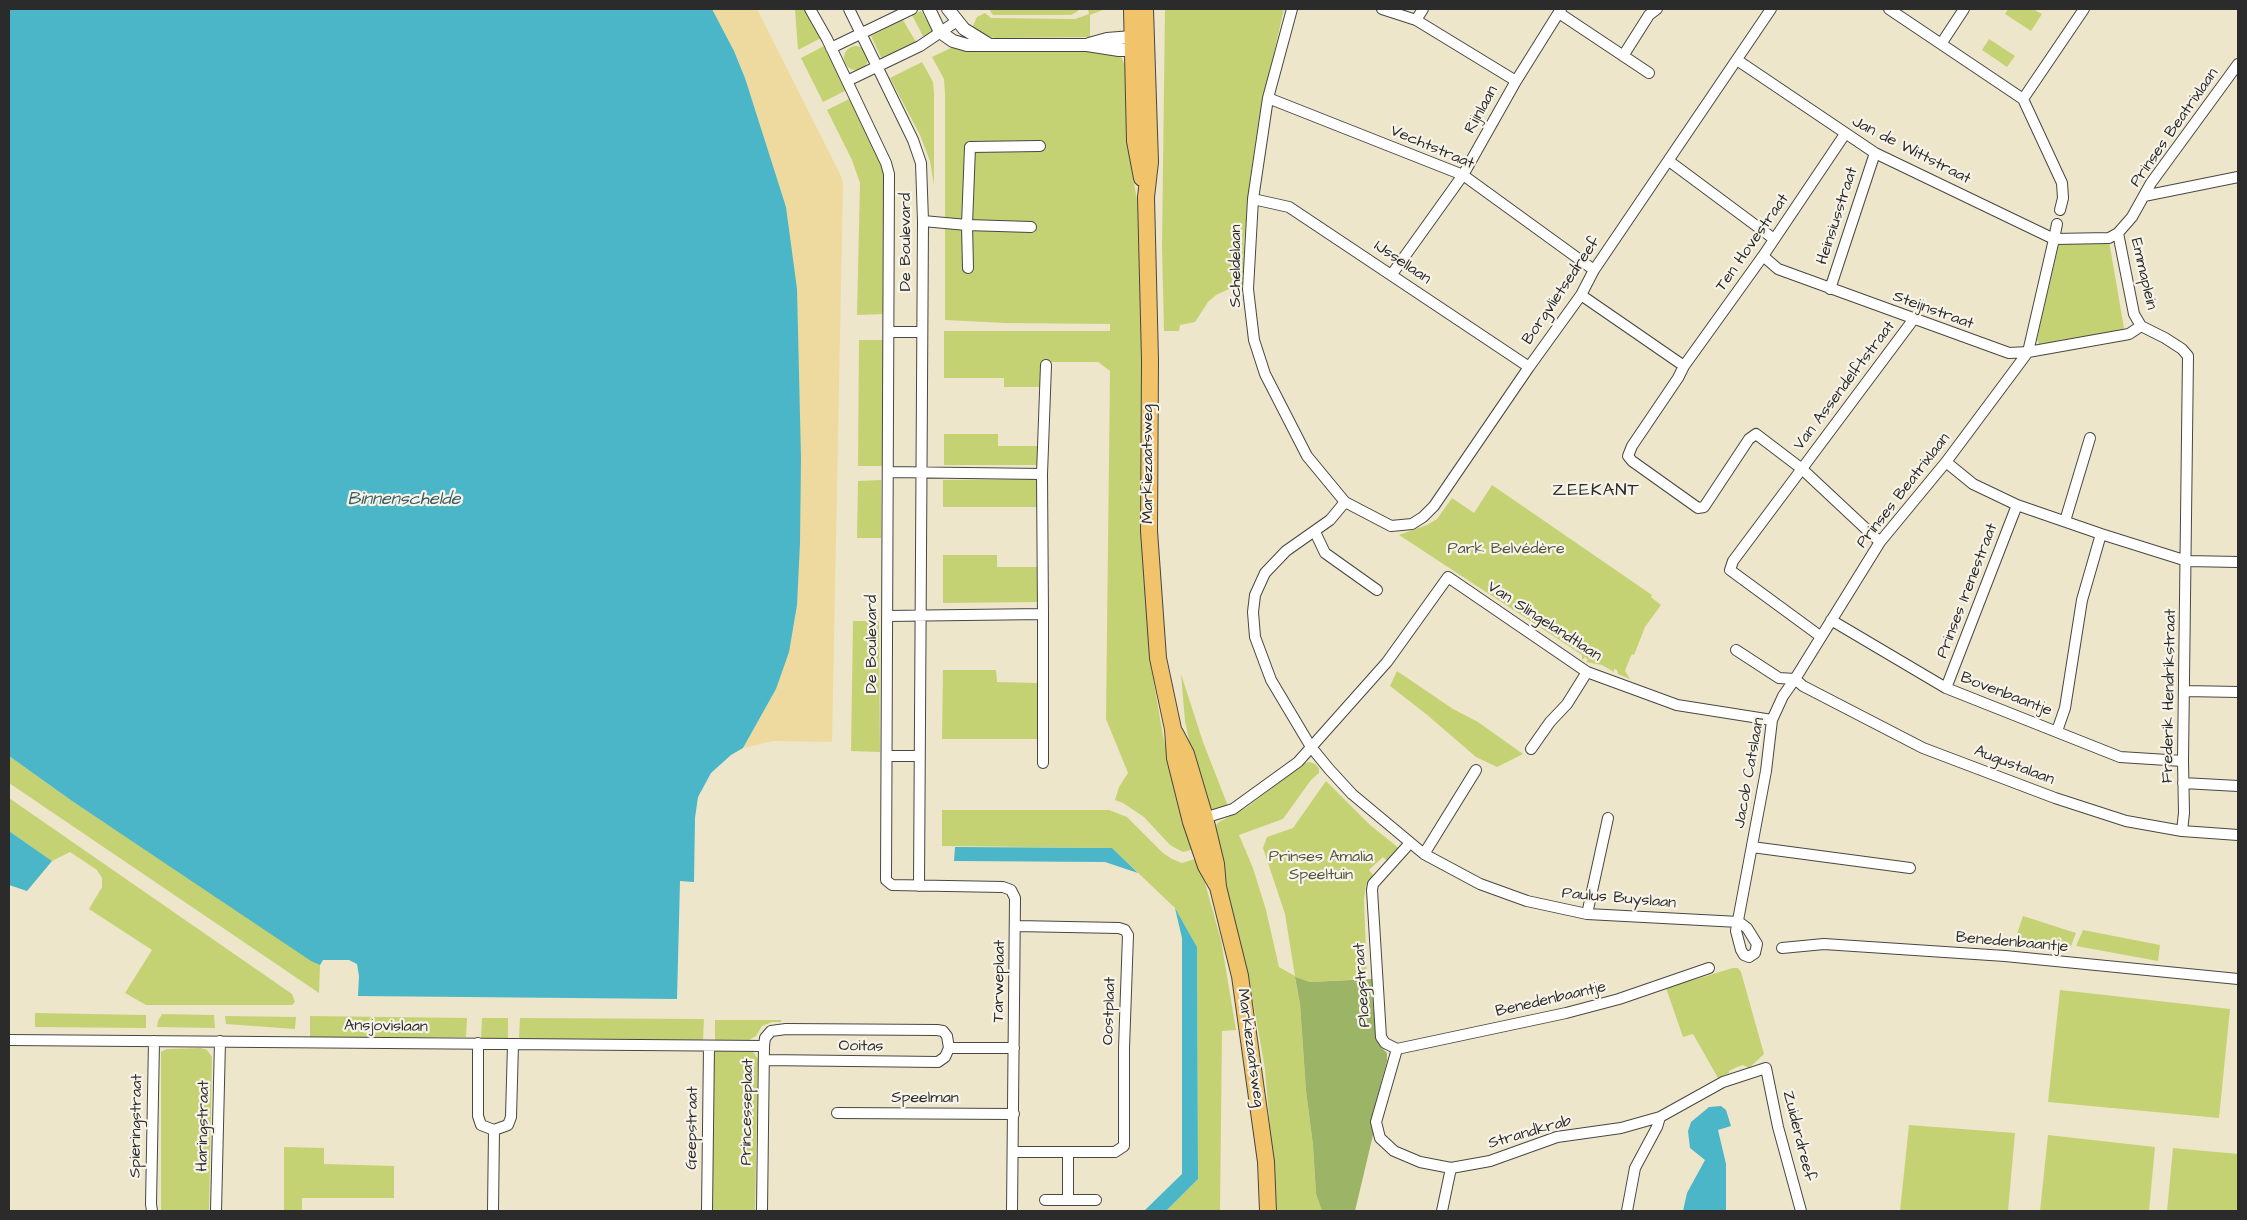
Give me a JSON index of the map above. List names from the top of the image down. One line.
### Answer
{"streets":{"main road":["Markiezaatsweg"],"street":["Rijnlaan","Prinses Beatrixlaan","Vechtstraat","Jan de Wittstraat","Heinsiusstraat","De Boulevard","Ten Hovestraat","IJssellaan","Scheldelaan","Emmaplein","Borgvlietsedreef","Steijnstraat","Van Assendelftstraat","Prinses Irenestraat","Van Slingelandtlaan","Bovenbaantje","Frederik Hendrikstraat","Augustalaan","Jacob Catslaan","Paulus Buyslaan","Benedenbaantje","Tarweplaat","Ploegstraat","Oostplaat","Ansjovislaan","Ooitas","Speelman","Princesseplaat","Spieringstraat","Haringstraat","Geepstraat","Strandkrab","Zuiderdreef"]},"crossings":[["Rijnlaan","Vechtstraat"],["Rijnlaan","IJssellaan"],["Prinses Beatrixlaan","Emmaplein"],["Prinses Beatrixlaan","Steijnstraat"],["Prinses Beatrixlaan","Van Assendelftstraat"],["Prinses Beatrixlaan","Bovenbaantje"],["Prinses Beatrixlaan","Augustalaan"],["Prinses Beatrixlaan","Jacob Catslaan"],["Vechtstraat","Scheldelaan"],["Vechtstraat","Borgvlietsedreef"],["Jan de Wittstraat","Heinsiusstraat"],["Jan de Wittstraat","Ten Hovestraat"],["Jan de Wittstraat","Emmaplein"],["Jan de Wittstraat","Borgvlietsedreef"],["Heinsiusstraat","Steijnstraat"],["De Boulevard","Tarweplaat"],["Ten Hovestraat","Steijnstraat"],["Ten Hovestraat","Van Assendelftstraat"],["IJssellaan","Scheldelaan"],["IJssellaan","Borgvlietsedreef"],["Scheldelaan","Borgvlietsedreef"],["Scheldelaan","Paulus Buyslaan"],["Emmaplein","Steijnstraat"],["Emmaplein","Frederik Hendrikstraat"],["Borgvlietsedreef","Paulus Buyslaan"],["Steijnstraat","Van Assendelftstraat"],["Prinses Irenestraat","Bovenbaantje"],["Van Slingelandtlaan","Jacob Catslaan"],["Van Slingelandtlaan","Paulus Buyslaan"],["Bovenbaantje","Frederik Hendrikstraat"],["Frederik Hendrikstraat","Augustalaan"],["Augustalaan","Jacob Catslaan"],["Jacob Catslaan","Paulus Buyslaan"],["Paulus Buyslaan","Ploegstraat"],["Benedenbaantje","Ploegstraat"],["Tarweplaat","Oostplaat"],["Tarweplaat","Speelman"],["Ansjovislaan","Princesseplaat"],["Ansjovislaan","Spieringstraat"],["Ansjovislaan","Haringstraat"],["Ansjovislaan","Geepstraat"],["Ooitas","Princesseplaat"],["Strandkrab","Zuiderdreef"]],"districts":["ZEEKANT"],"water":["Binnenschelde"],"parks":["Park Belvédère","Prinses Amalia Speeltuin"]}
